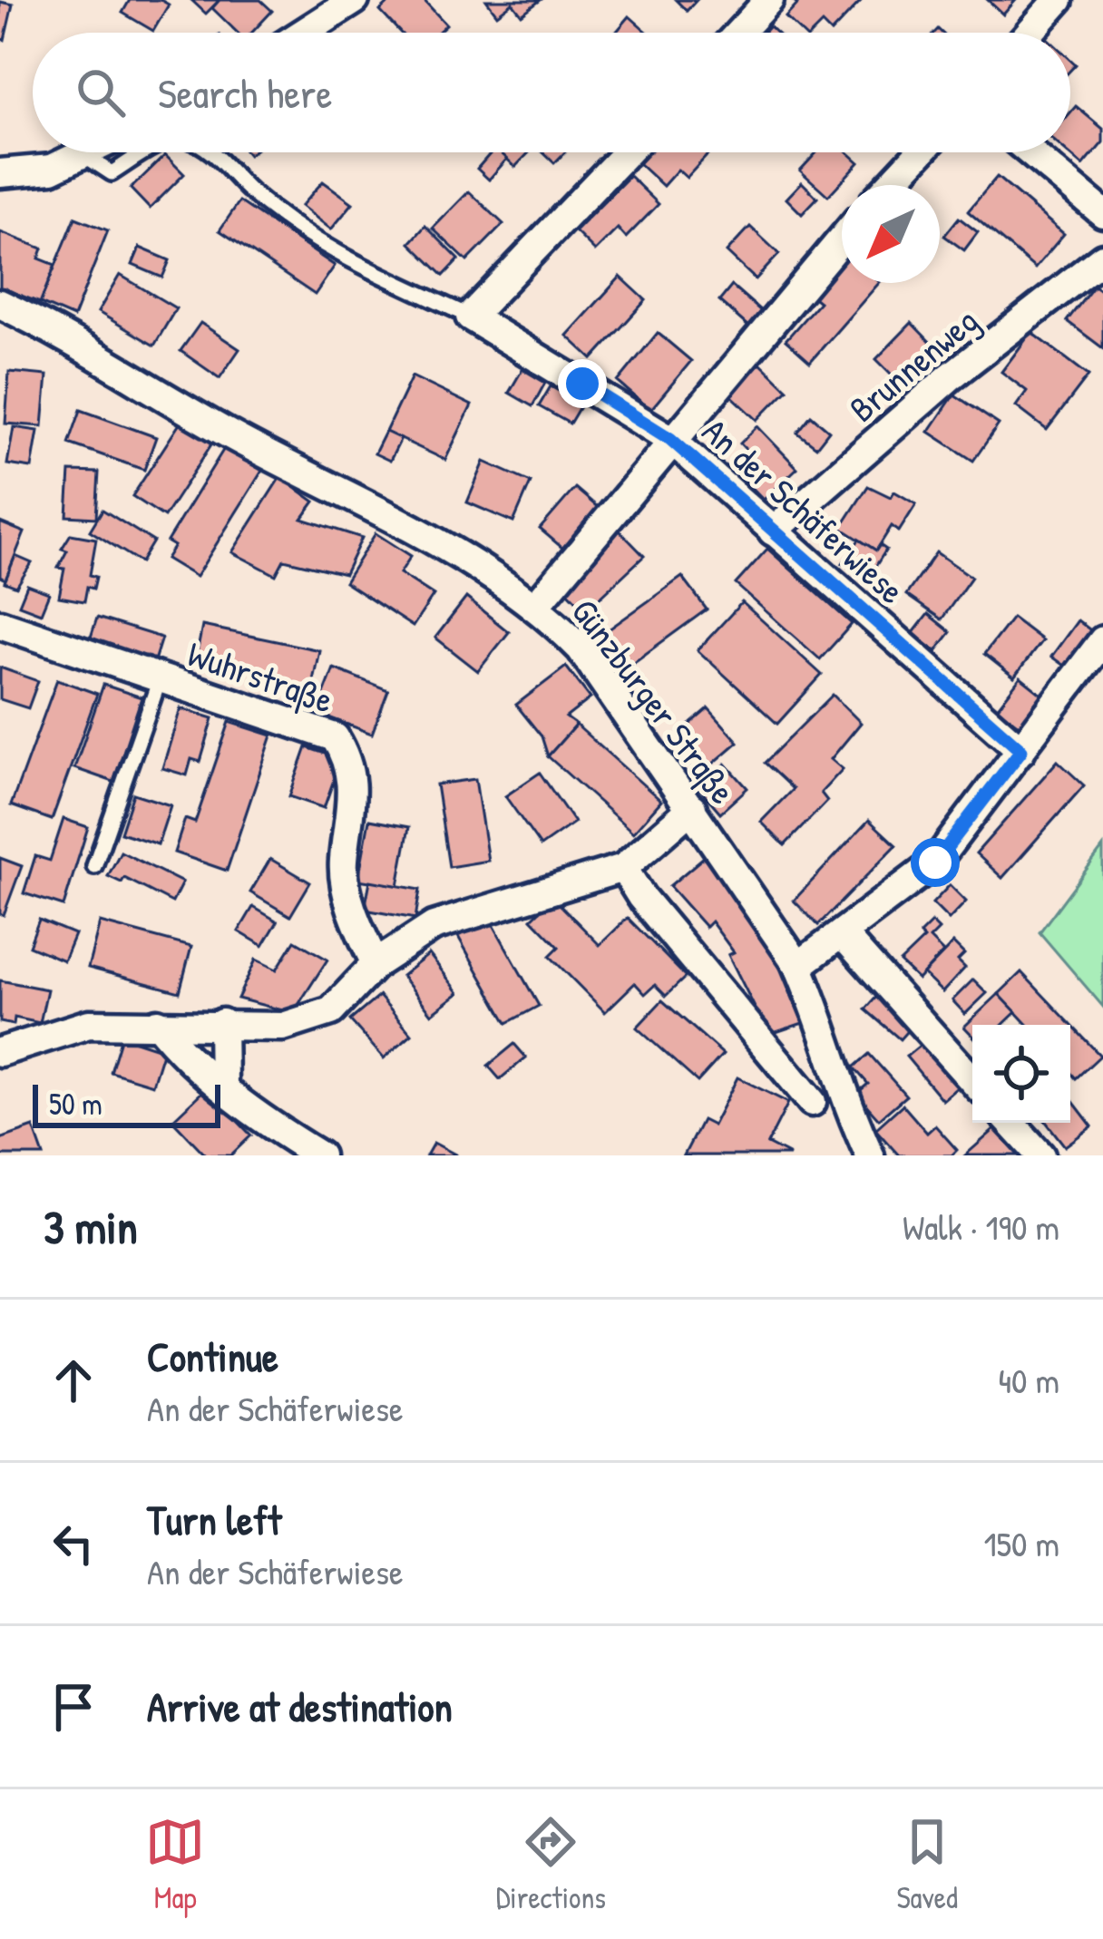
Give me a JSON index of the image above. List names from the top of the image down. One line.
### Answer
{"streets":{"street":["Brunnenweg","An der Schäferwiese","Wuhrstraße","Günzburger Straße"]},"crossings":[["Brunnenweg","An der Schäferwiese"]],"scale_bar":"50 m","north":"bottom left","page":{"search":"Search here","scale":"50 m","heading":["3 min","Walk · 190 m"],"list":[["Continue","An der Schäferwiese","40 m"],["Turn left","An der Schäferwiese","150 m"],"Arrive at destination"],"nav":["Map","Directions","Saved"]}}
